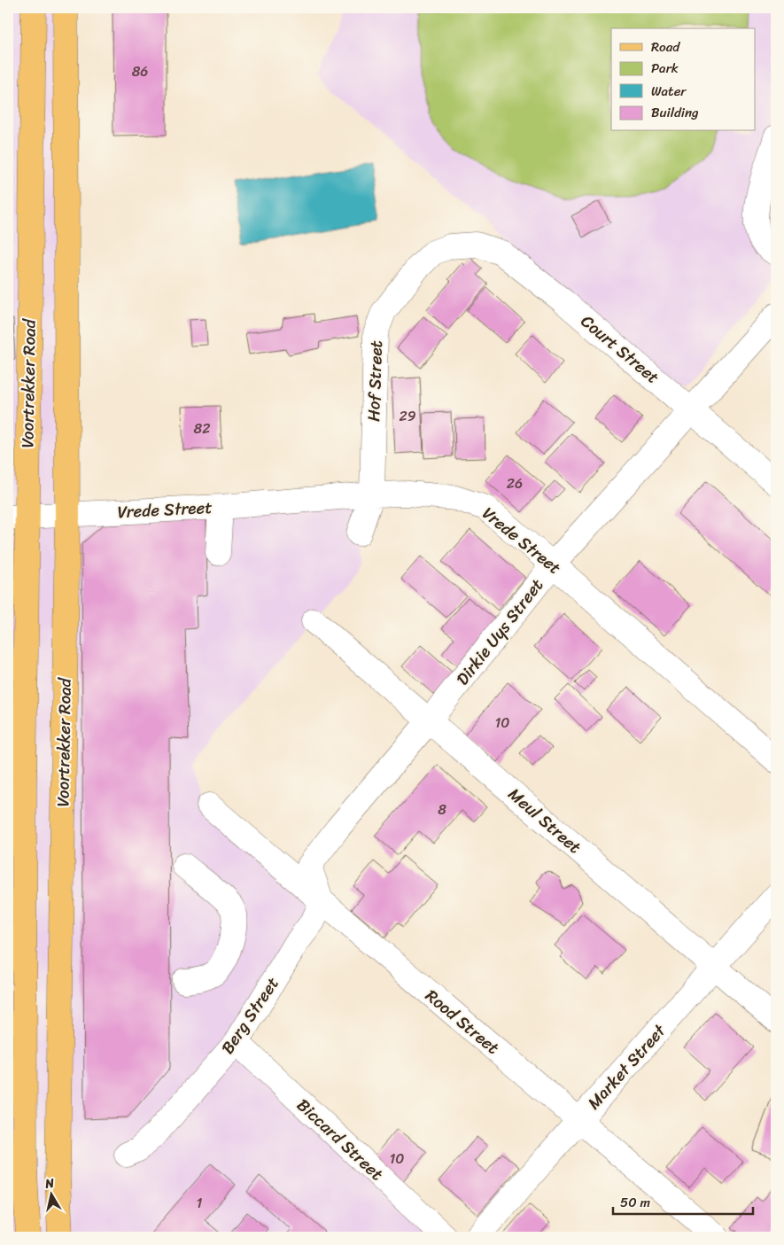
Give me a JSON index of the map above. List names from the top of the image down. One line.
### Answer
{"streets":{"main road":["Voortrekker Road"],"street":["Court Street","Hof Street","Vrede Street","Dirkie Uys Street","Meul Street","Berg Street","Rood Street","Market Street","Biccard Street"]},"crossings":[["Court Street","Hof Street"],["Court Street","Dirkie Uys Street"],["Hof Street","Vrede Street"],["Voortrekker Road","Vrede Street"],["Vrede Street","Dirkie Uys Street"],["Dirkie Uys Street","Meul Street"],["Dirkie Uys Street","Berg Street"],["Dirkie Uys Street","Rood Street"],["Meul Street","Market Street"],["Berg Street","Rood Street"],["Berg Street","Biccard Street"],["Rood Street","Market Street"]],"house_numbers":["86","29","82","26","10","8","10","1"],"legend":["Road","Park","Water","Building"],"scale_bar":"50 m","north":"top"}
